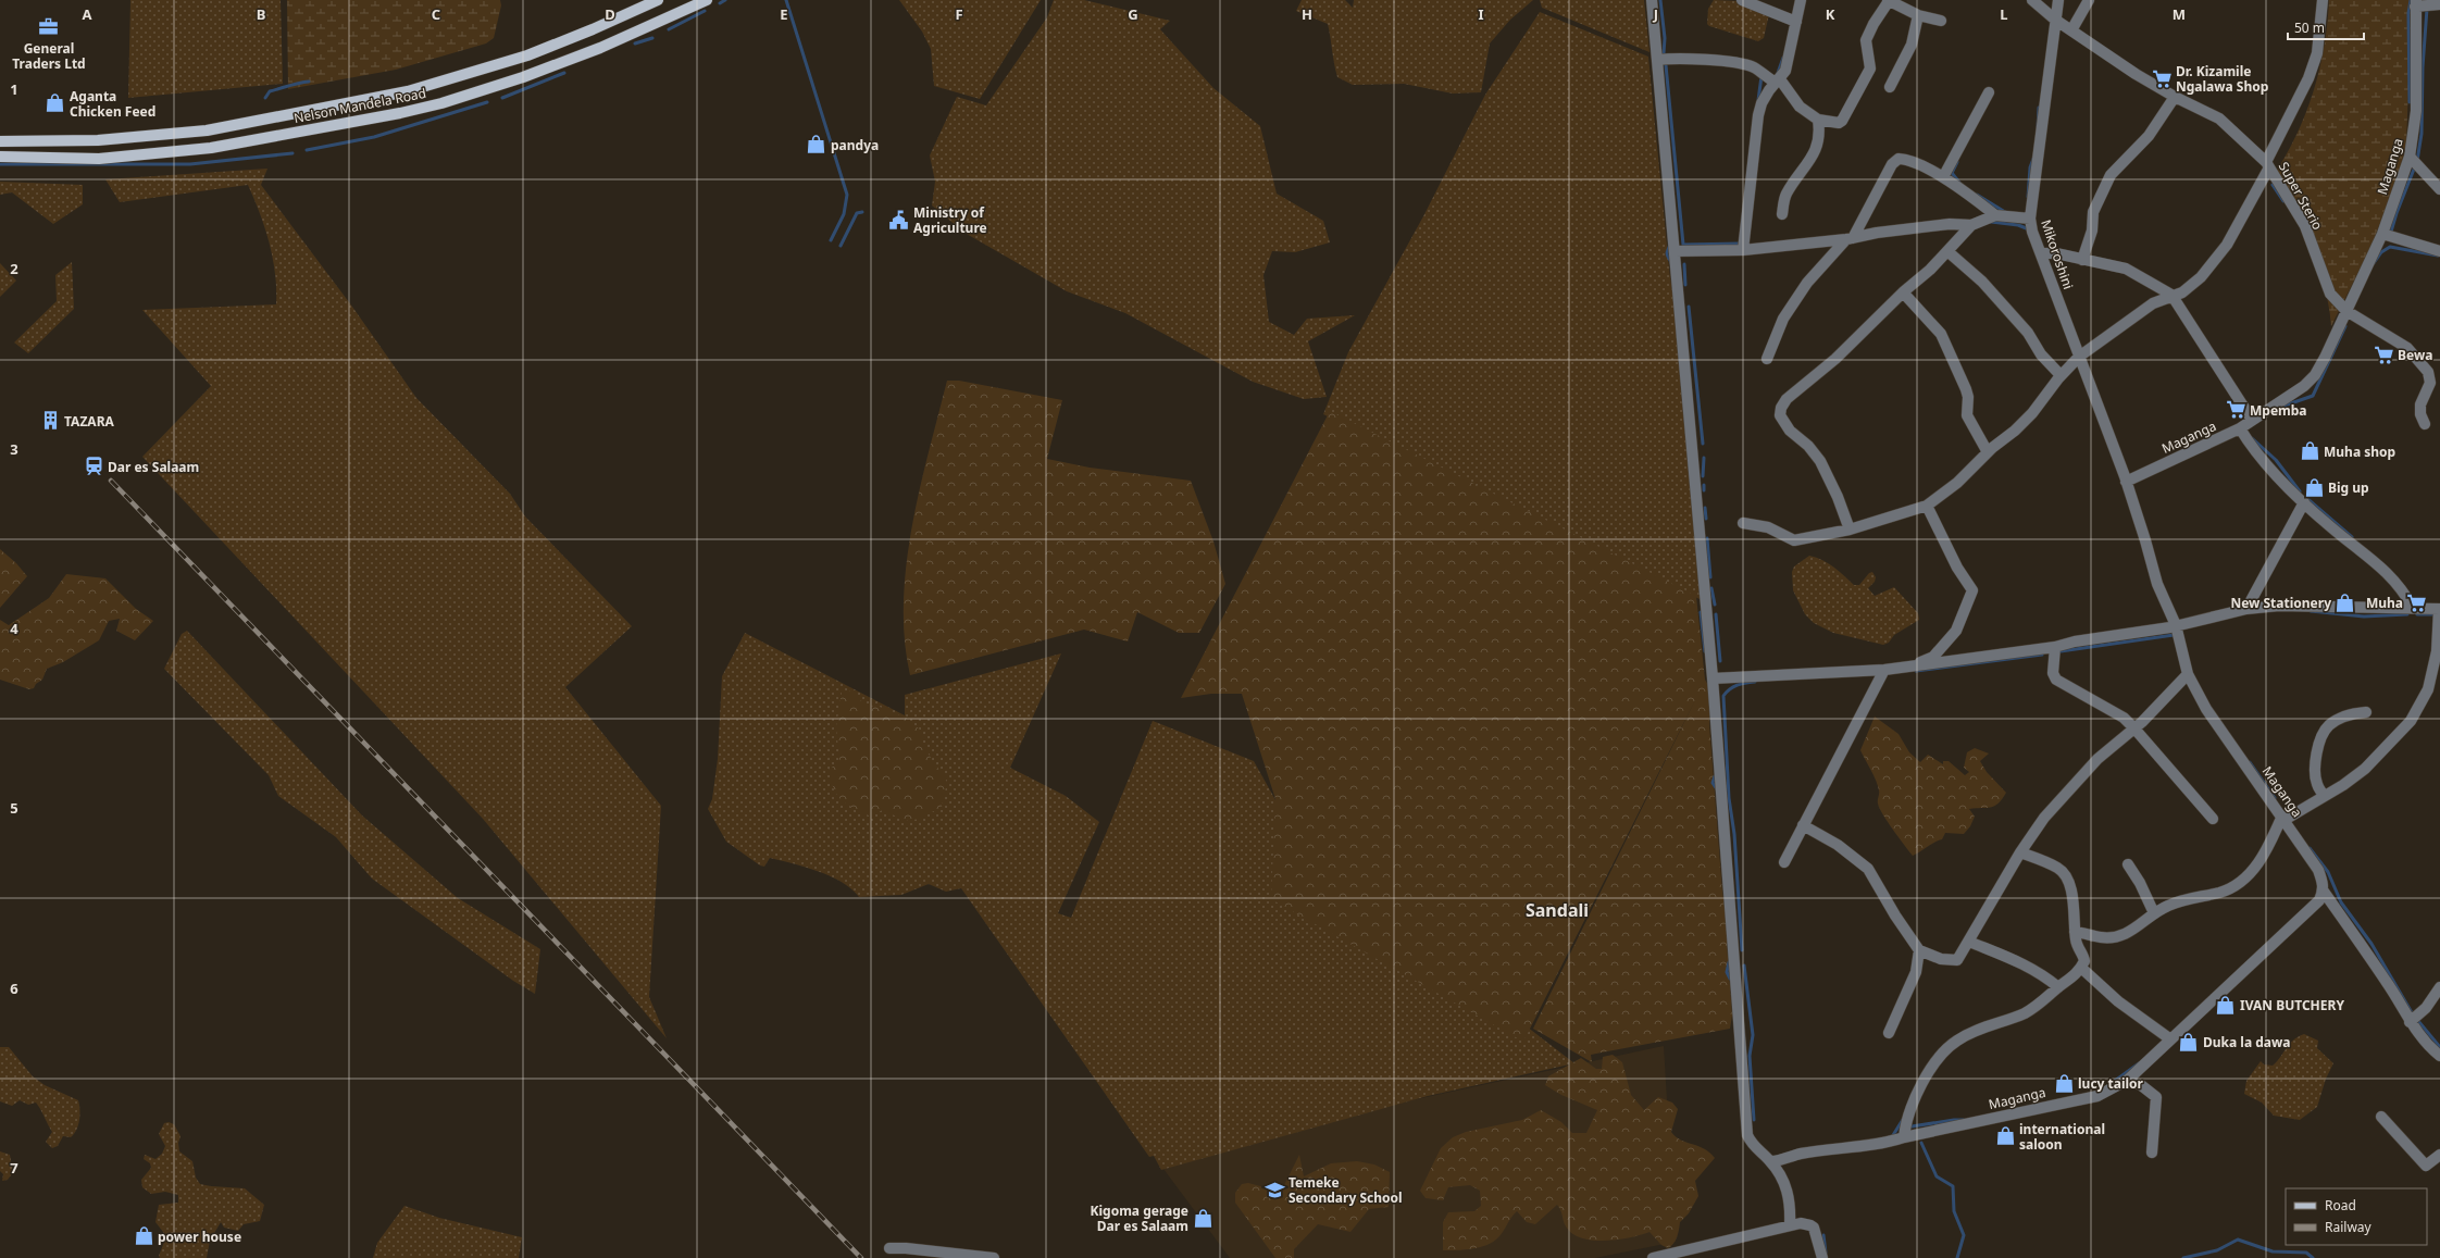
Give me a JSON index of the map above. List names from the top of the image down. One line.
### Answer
{"streets":{"main road":["Nelson Mandela Road"],"street":["Maganga","Super Sterio","Mikoroshini"]},"crossings":[["Maganga","Super Sterio"],["Maganga","Mikoroshini"],["Super Sterio","Mikoroshini"]],"districts":["Sandali"],"places":{"office":["General Traders Ltd"],"supermarket":["Dr. Kizamile Ngalawa Shop","Bewa","Mpemba","Muha"],"shop":["Aganta Chicken Feed","pandya","Muha shop","Big up","New Stationery","IVAN BUTCHERY","Duka la dawa","lucy tailor","international saloon","Kigoma gerage Dar es Salaam","power house"],"public building":["Ministry of Agriculture"],"building":["TAZARA"],"station":["Dar es Salaam"],"school or university":["Temeke Secondary School"]},"legend":["Road","Railway"],"scale_bar":"50 m","grid":{"columns":["A","B","C","D","E","F","G","H","I","J","K","L","M"],"rows":["1","2","3","4","5","6","7"]}}
